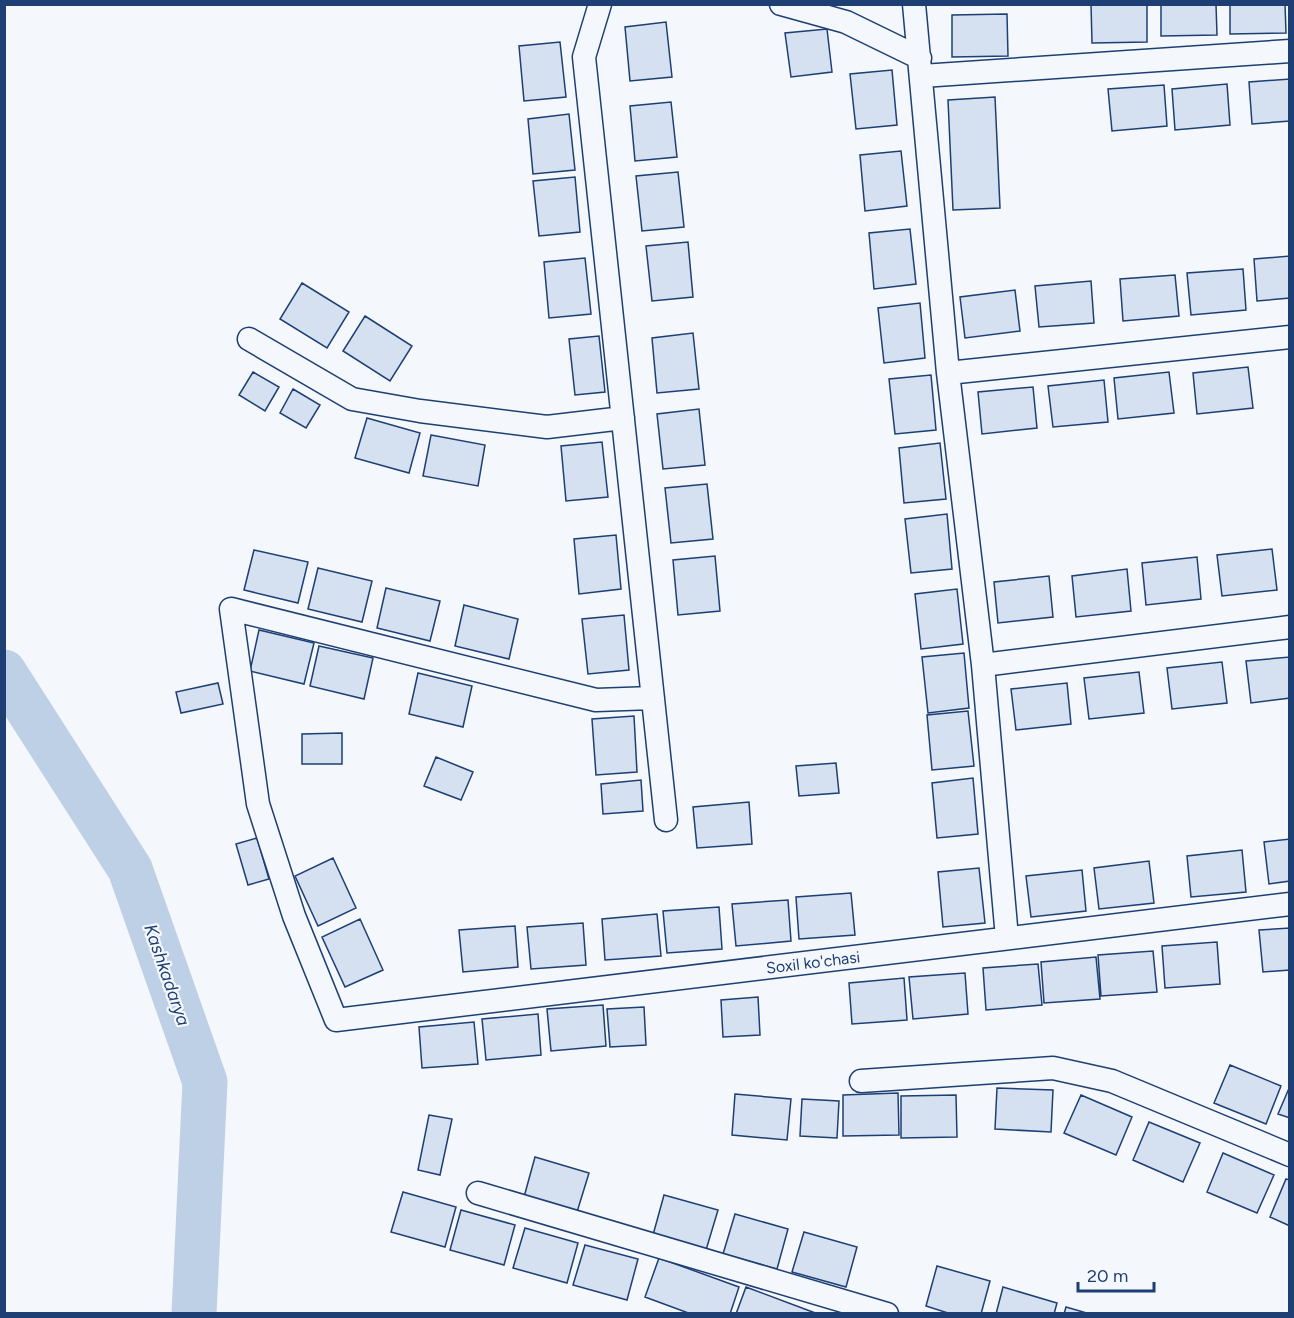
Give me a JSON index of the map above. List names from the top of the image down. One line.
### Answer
{"streets":{"street":["Soxil ko'chasi"]},"water":["Kashkadarya"],"scale_bar":"20 m"}
